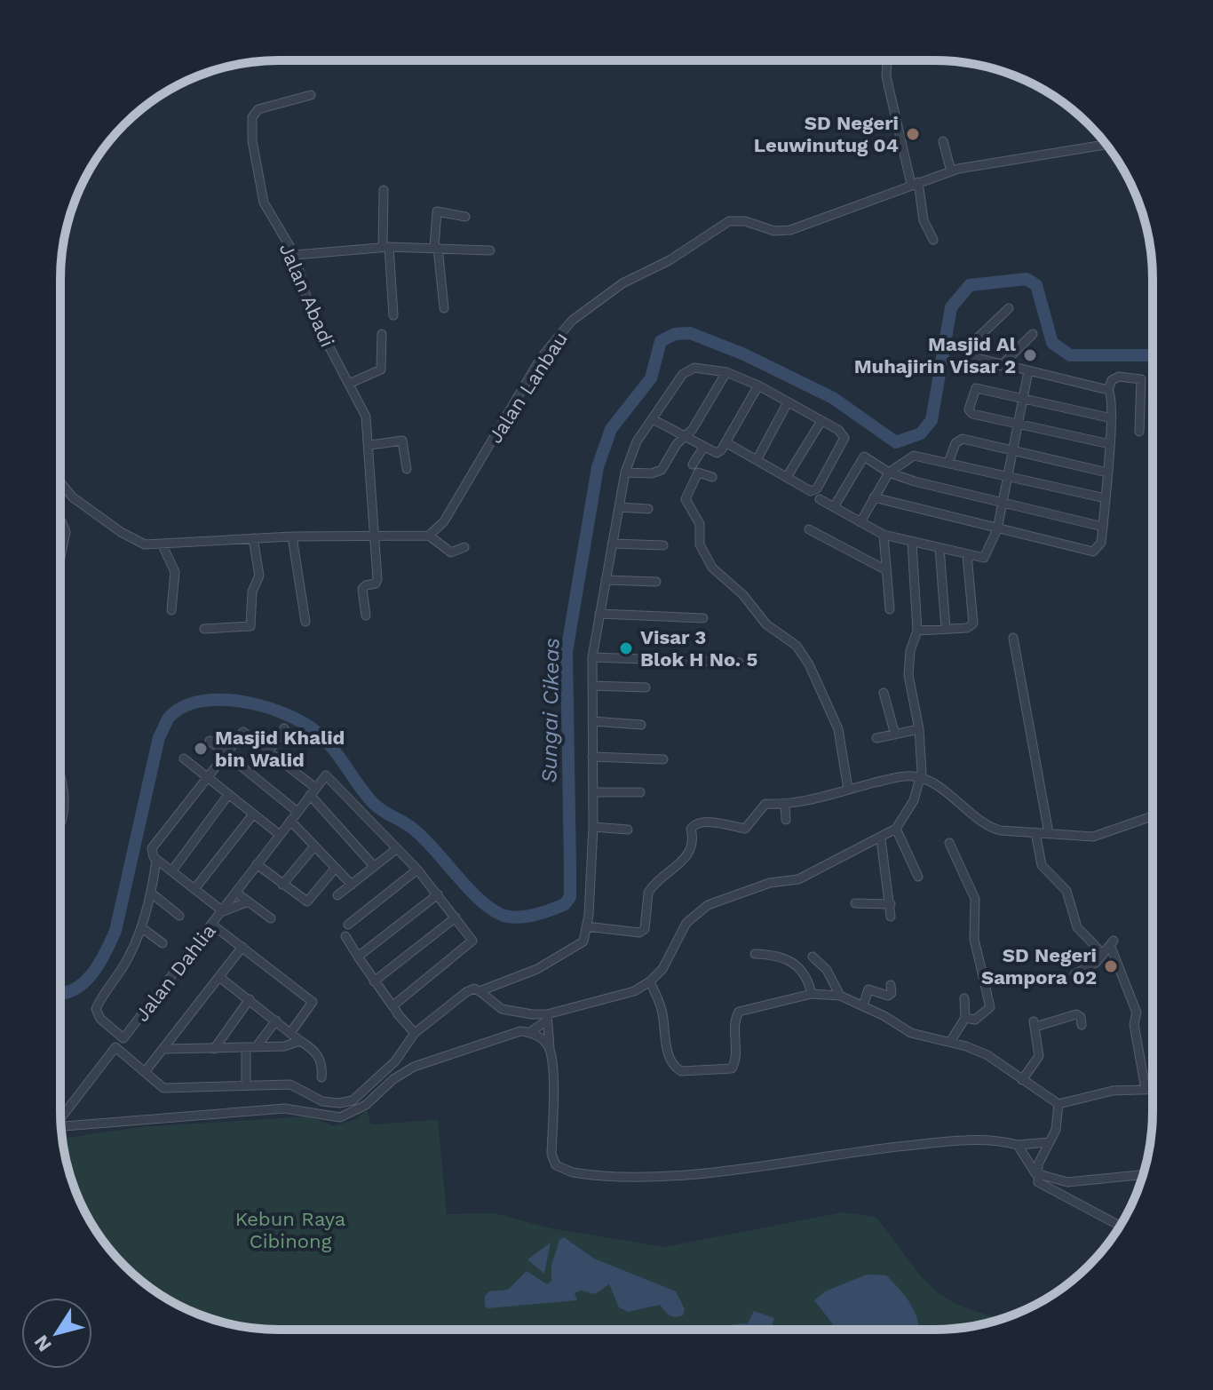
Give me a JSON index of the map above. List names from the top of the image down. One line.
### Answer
{"streets":{"street":["Jalan Abadi","Jalan Lanbau","Jalan Dahlia"]},"water":["Sungai Cikeas"],"parks":["Kebun Raya Cibinong"],"places":["SD Negeri Leuwinutug 04","Masjid Al Muhajirin Visar 2","Visar 3 Blok H No. 5","Masjid Khalid bin Walid","SD Negeri Sampora 02"],"north":"bottom left"}
